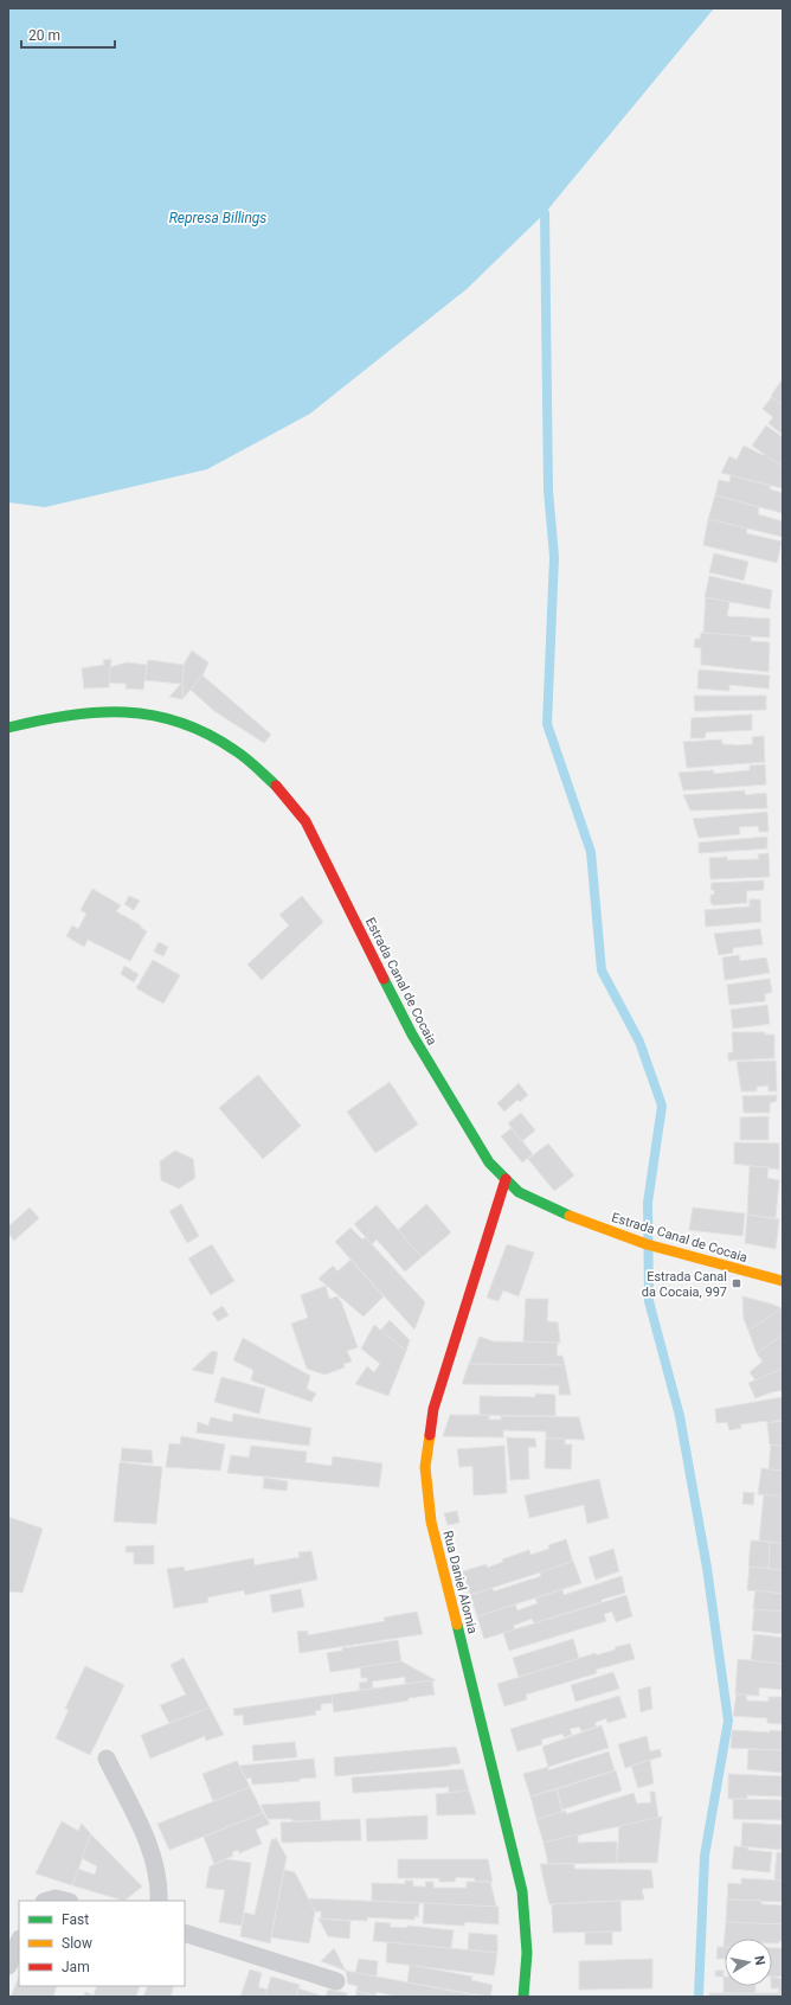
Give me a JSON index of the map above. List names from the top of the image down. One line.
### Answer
{"streets":{"main road":["Estrada Canal de Cocaia","Rua Daniel Alomia"]},"crossings":[["Estrada Canal de Cocaia","Rua Daniel Alomia"]],"water":["Represa Billings"],"places":{"transit":["Estrada Canal da Cocaia, 997"]},"legend":["Fast","Slow","Jam"],"scale_bar":"20 m","north":"right"}
